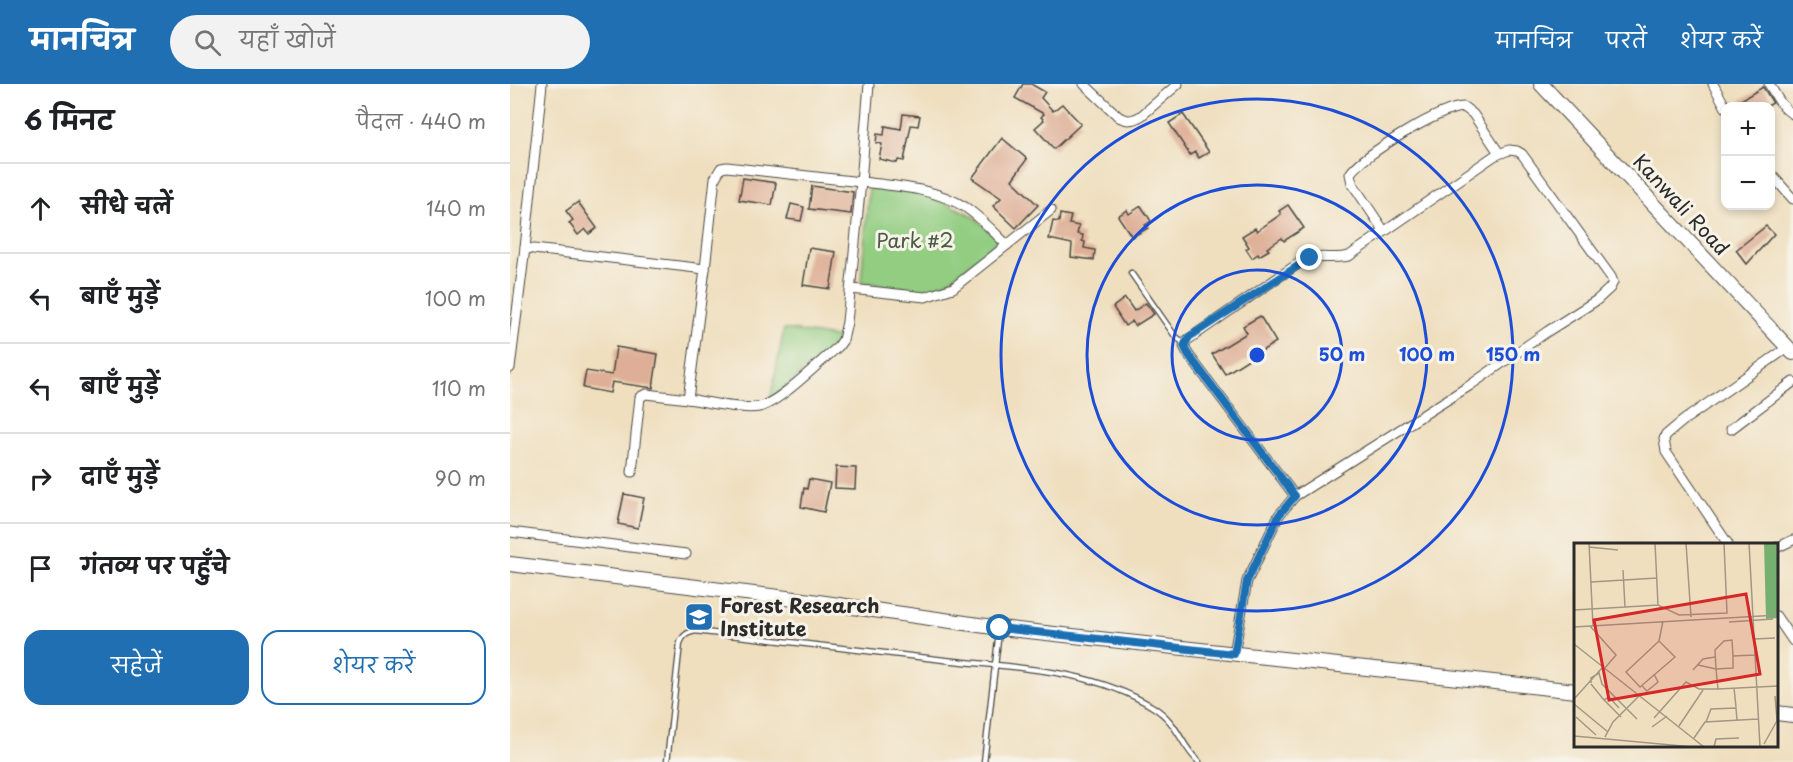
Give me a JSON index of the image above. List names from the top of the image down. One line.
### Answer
{"streets":{"main road":["Kanwali Road"]},"parks":["Park #2"],"places":{"school or university":["Forest Research Institute"]},"page":{"header":"मानचित्र","search":"यहाँ खोजें","nav":["मानचित्र","परतें","शेयर करें"],"heading":["6 मिनट","पैदल · 440 m"],"map_buttons":["+","−"],"list":[["सीधे चलें","140 m"],["बाएँ मुड़ें","100 m"],["बाएँ मुड़ें","110 m"],["दाएँ मुड़ें","90 m"],"गंतव्य पर पहुँचे"],"buttons":["सहेजें","शेयर करें"]},"rings":["50 m","100 m","150 m"]}
